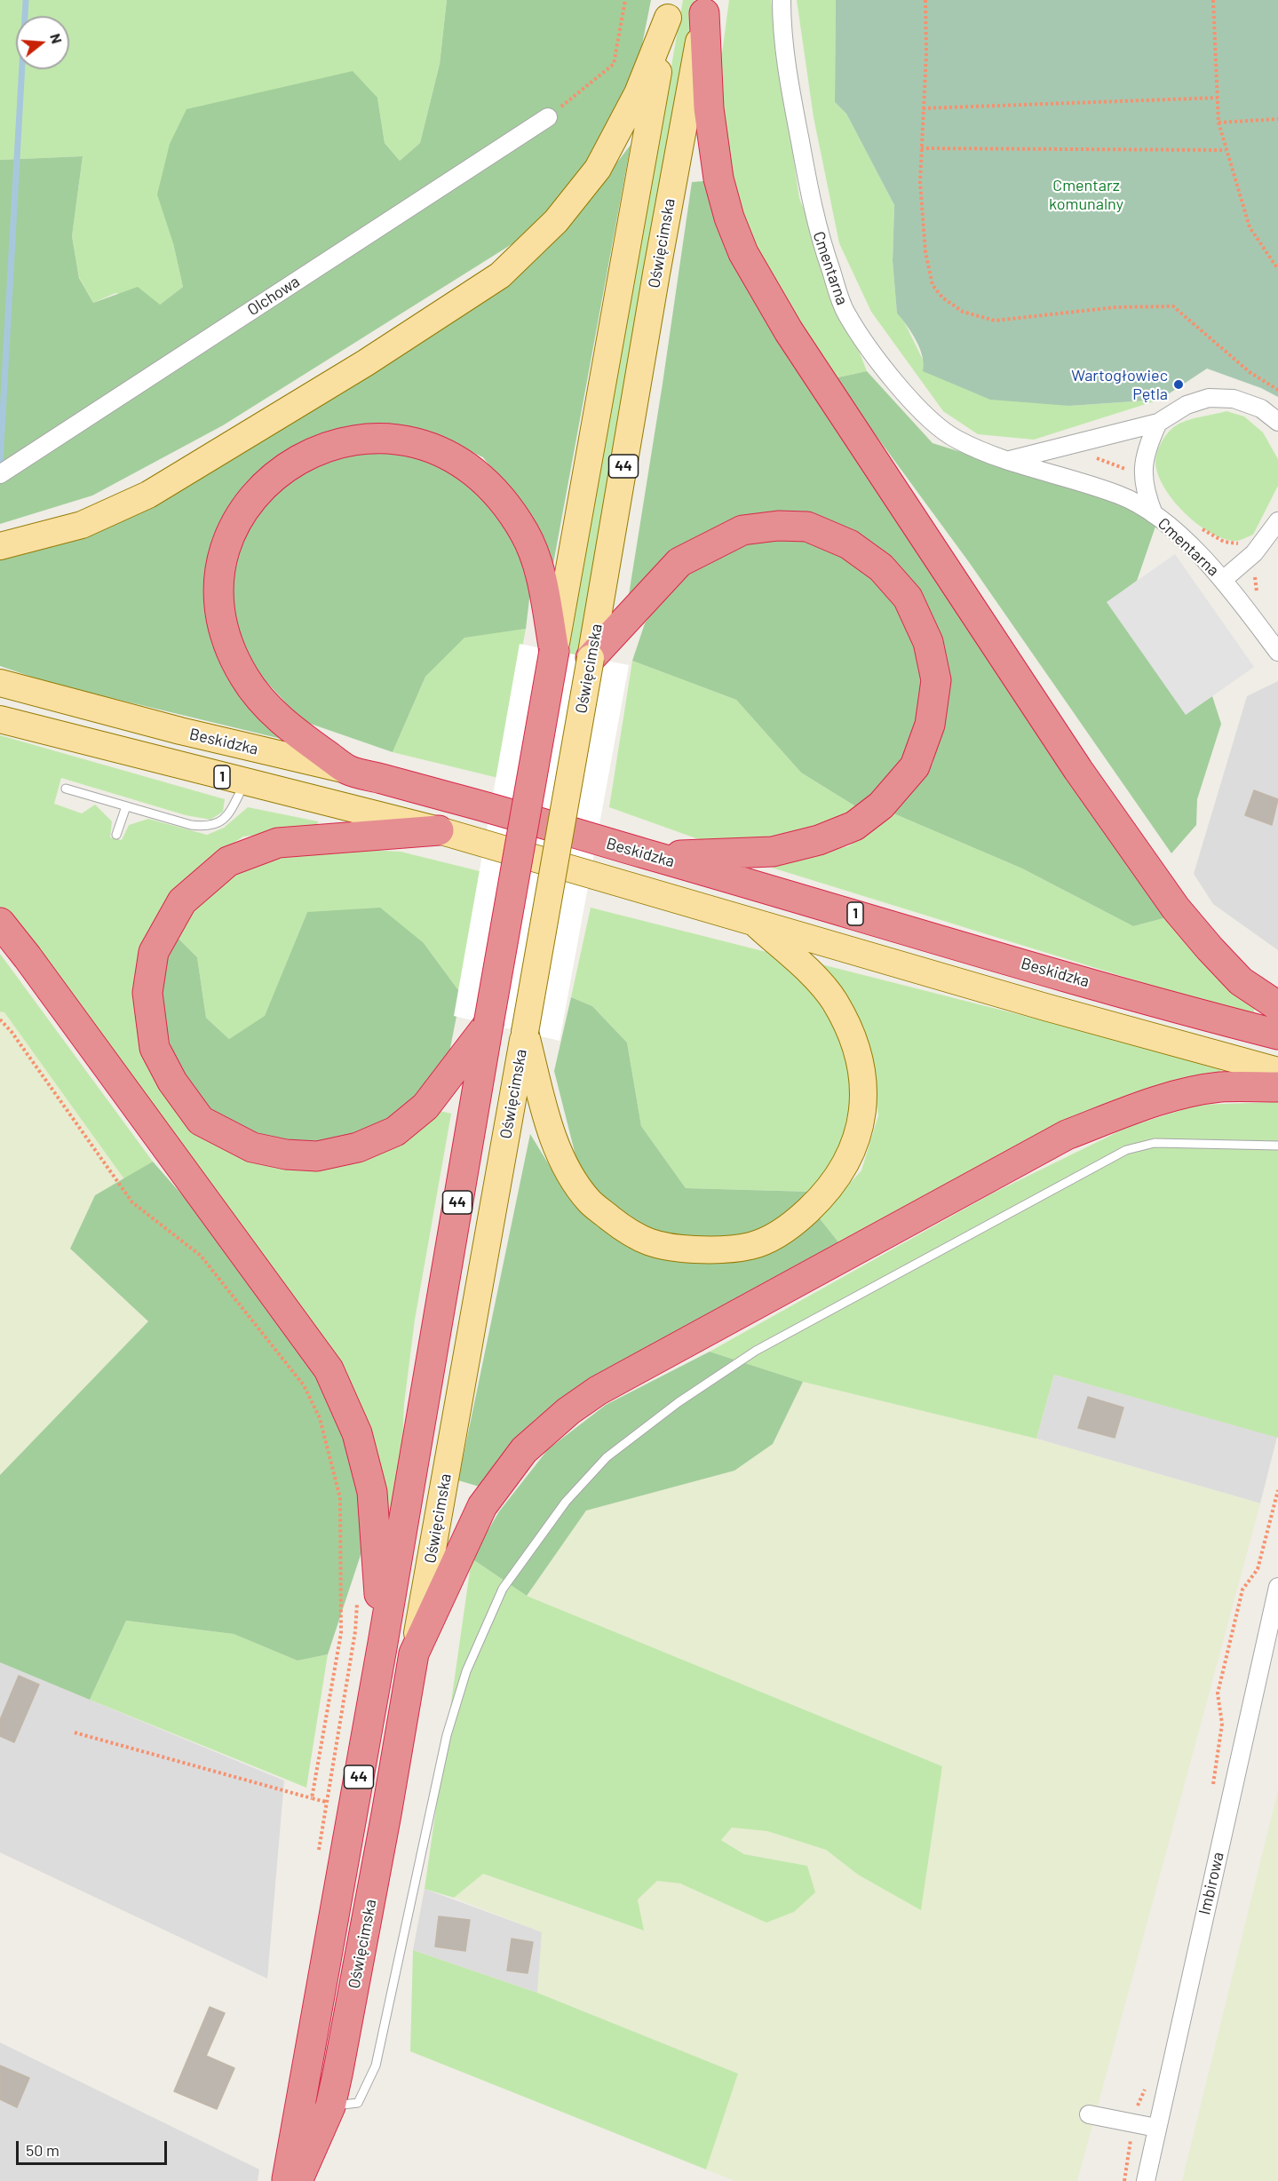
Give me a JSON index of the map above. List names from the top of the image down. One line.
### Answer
{"streets":{"highway":["Oświęcimska","44","Beskidzka","1"],"street":["Cmentarna","Olchowa","Imbirowa"]},"parks":["Cmentarz komunalny"],"places":["Wartogłowiec Pętla"],"scale_bar":"50 m","north":"right"}
